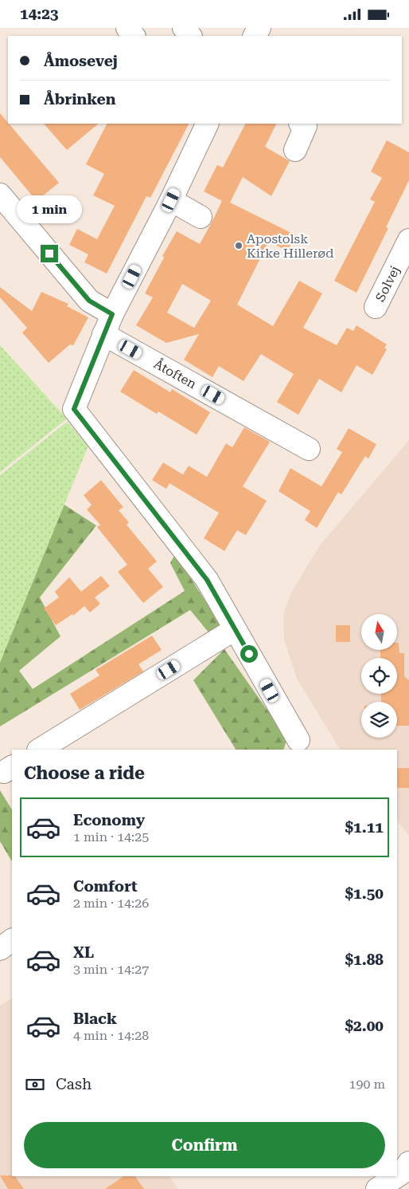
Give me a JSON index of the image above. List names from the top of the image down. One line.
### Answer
{"streets":{"street":["Solvej","Åtoften"]},"places":["Apostolsk Kirke Hillerød"],"north":"top","page":{"status":"14:23","banner":["Åmosevej","Åbrinken"],"bubble":"1 min","heading":"Choose a ride","list":[{"name":"Economy","note":"1 min · 14:25","value":"$1.11"},{"name":"Comfort","note":"2 min · 14:26","value":"$1.50"},{"name":"XL","note":"3 min · 14:27","value":"$1.88"},{"name":"Black","note":"4 min · 14:28","value":"$2.00"}],"pay":["Cash","190 m"],"buttons":"Confirm"}}
